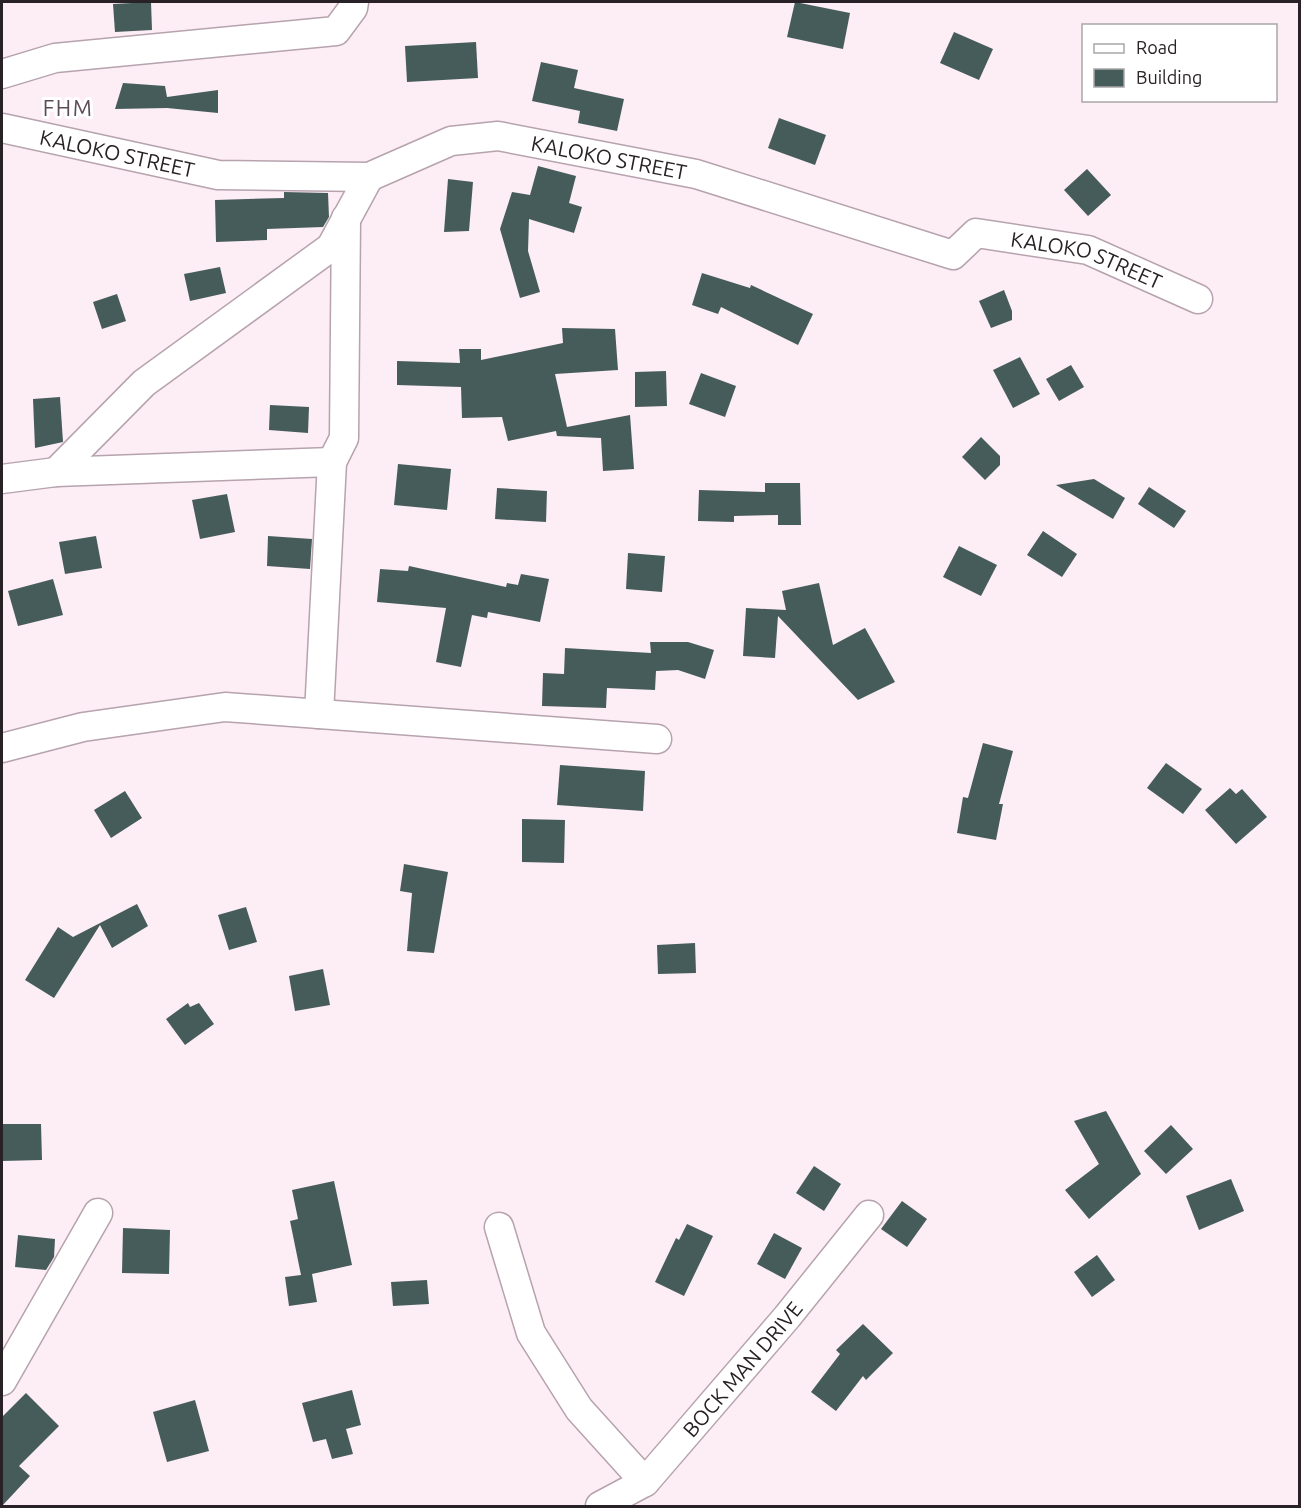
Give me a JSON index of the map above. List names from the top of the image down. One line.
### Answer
{"streets":{"street":["KALOKO STREET","BOCK MAN DRIVE"]},"districts":["FHM"],"legend":["Road","Building"]}
